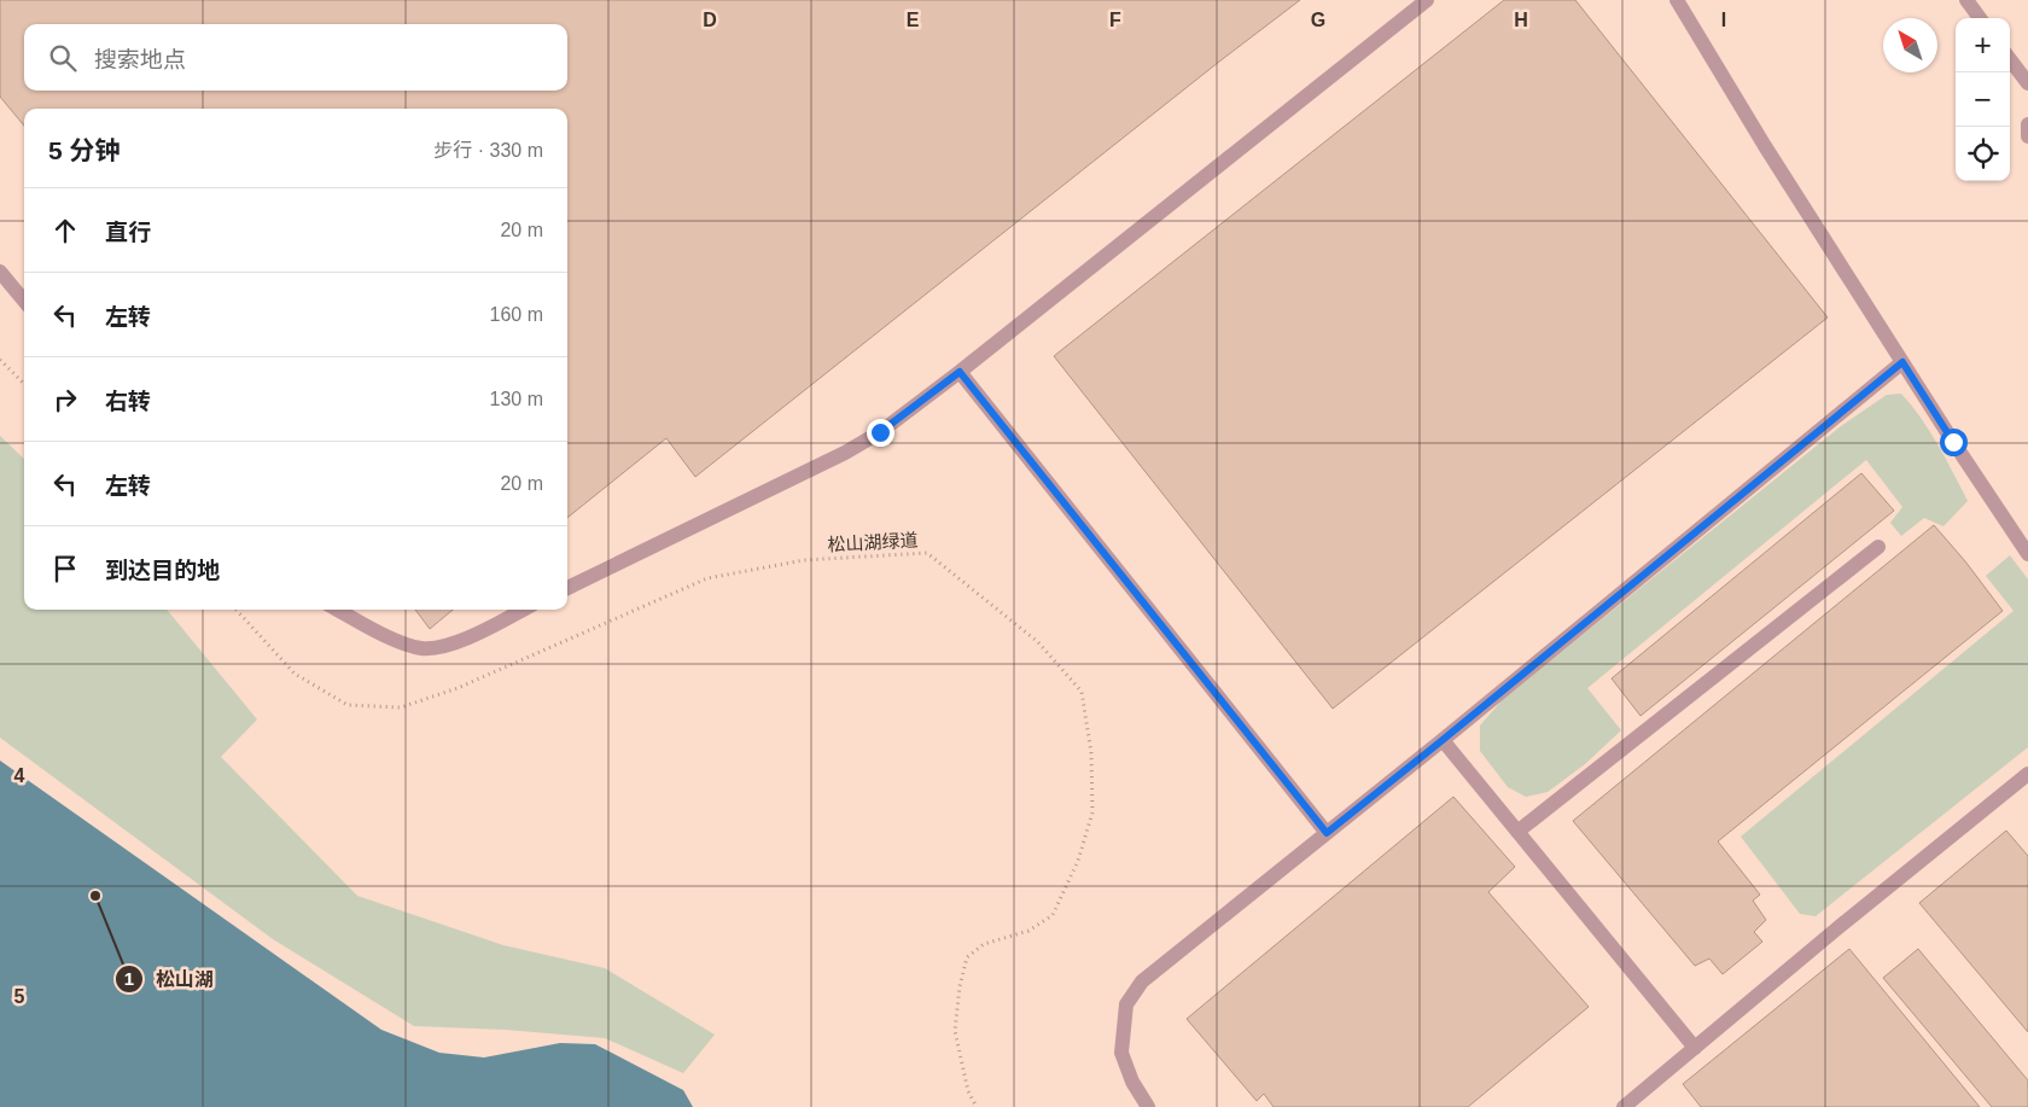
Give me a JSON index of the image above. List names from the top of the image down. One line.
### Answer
{"streets":{"path":["松山湖绿道"]},"places":["松山湖"],"north":"top left","page":{"map_buttons":["+","−"],"search":"搜索地点","heading":["5 分钟","步行 · 330 m"],"list":[["直行","20 m"],["左转","160 m"],["右转","130 m"],["左转","20 m"],"到达目的地"]},"grid":{"columns":["D","E","F","G","H","I"],"rows":["4","5"]}}
